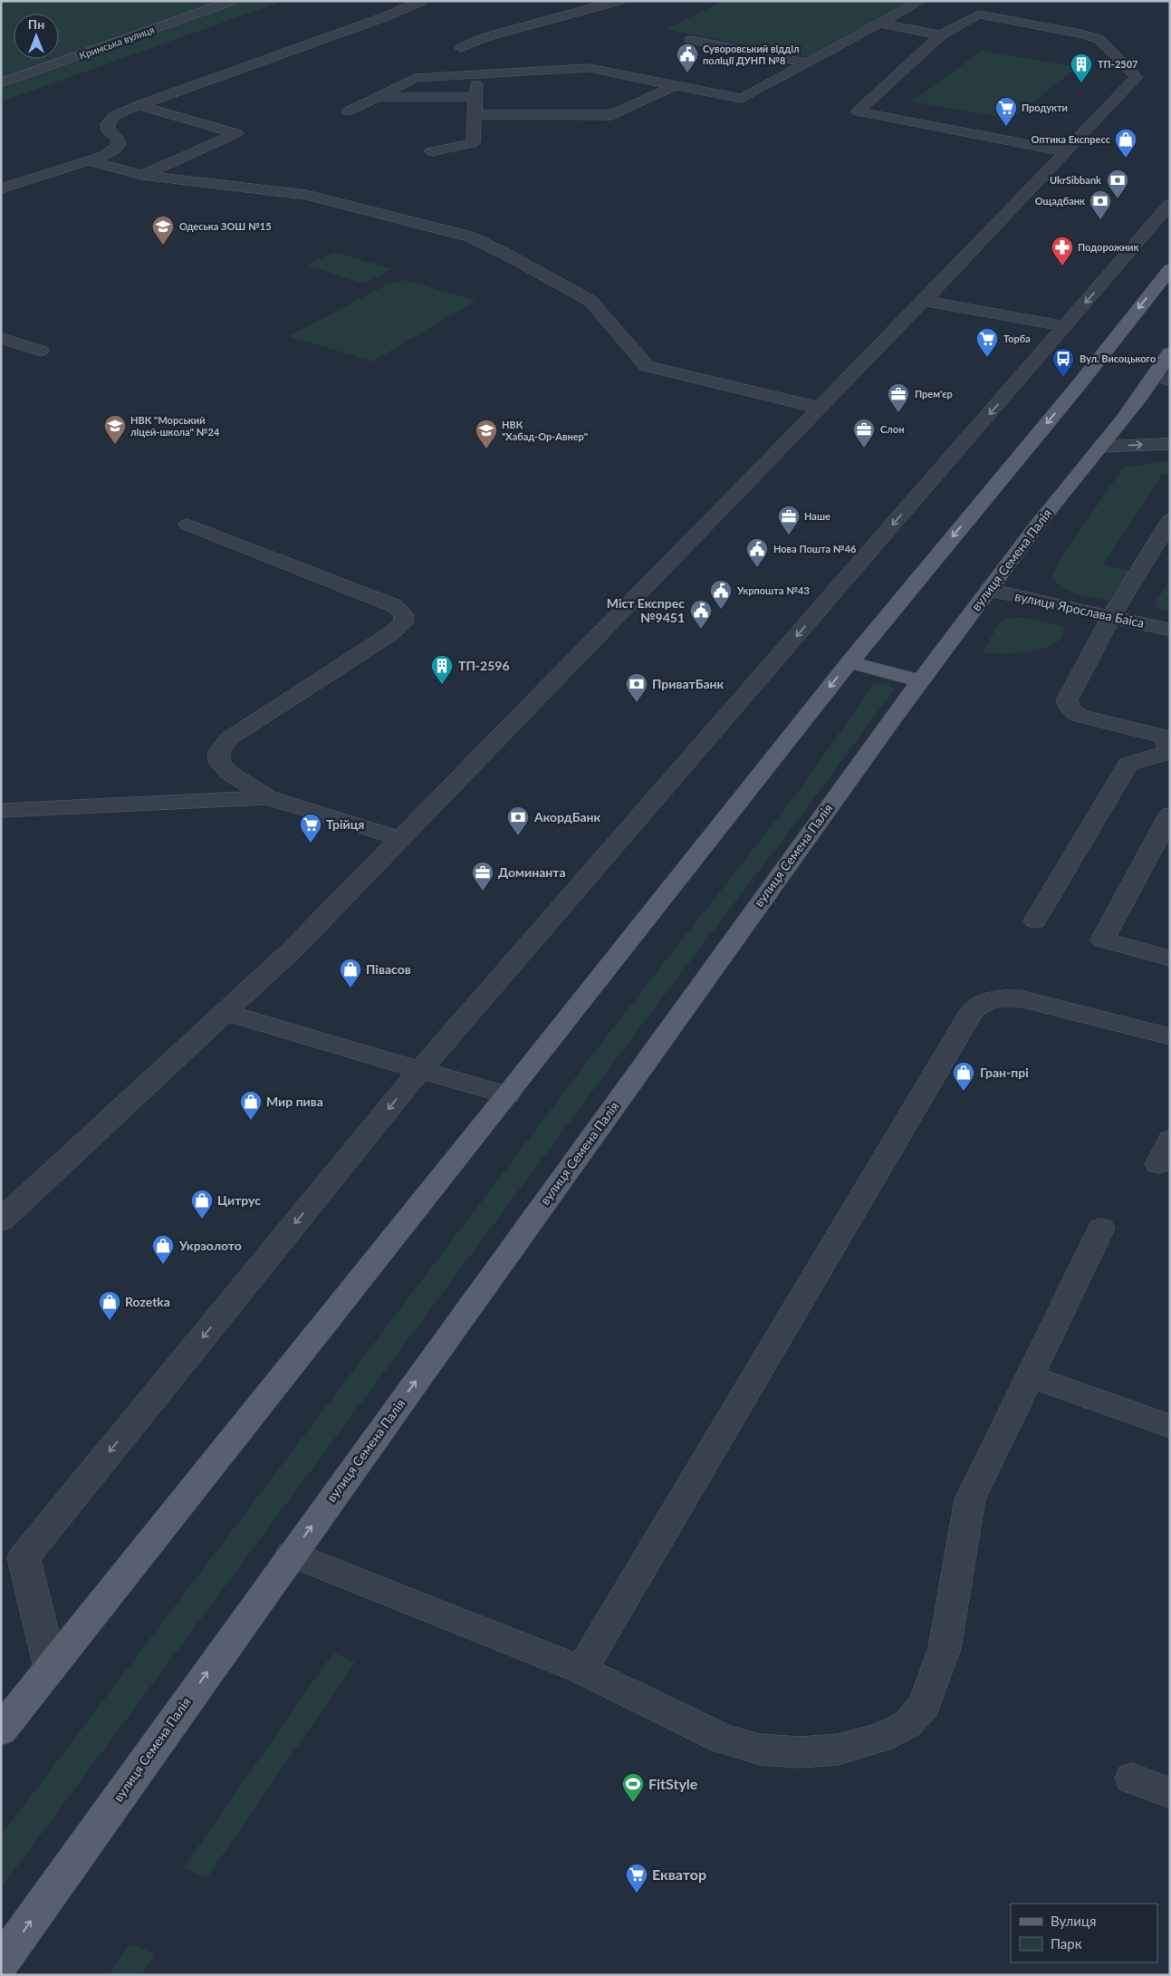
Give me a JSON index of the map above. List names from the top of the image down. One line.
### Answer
{"streets":{"main road":["вулиця Семена Палія"],"street":["Кримська вулиця","вулиця Ярослава Баіса"]},"crossings":[["вулиця Семена Палія","вулиця Ярослава Баіса"]],"places":{"public building":["Суворовський відділ поліції ДУНП №8","Нова Пошта №46","Укрпошта №43","Міст Експрес №9451"],"building":["ТП-2507","ТП-2596"],"supermarket":["Продукти","Торба","Трійця","Екватор"],"shop":["Оптика Експресс","Півасов","Гран-прi","Мир пива","Цитрус","Укрзолото","Rozetka"],"bank":["UkrSibbank","Ощадбанк","ПриватБанк","АкордБанк"],"school or university":["Одеська ЗОШ №15","НВК \"Морський ліцей-школа\" №24","НВК \"Хабад-Ор-Авнер\""],"pharmacy":["Подорожник"],"bus stop":["Вул. Висоцького"],"office":["Прем'єр","Слон","Наше","Доминанта"],"sports":["FitStyle"]},"legend":["Вулиця","Парк"],"north":"top"}
